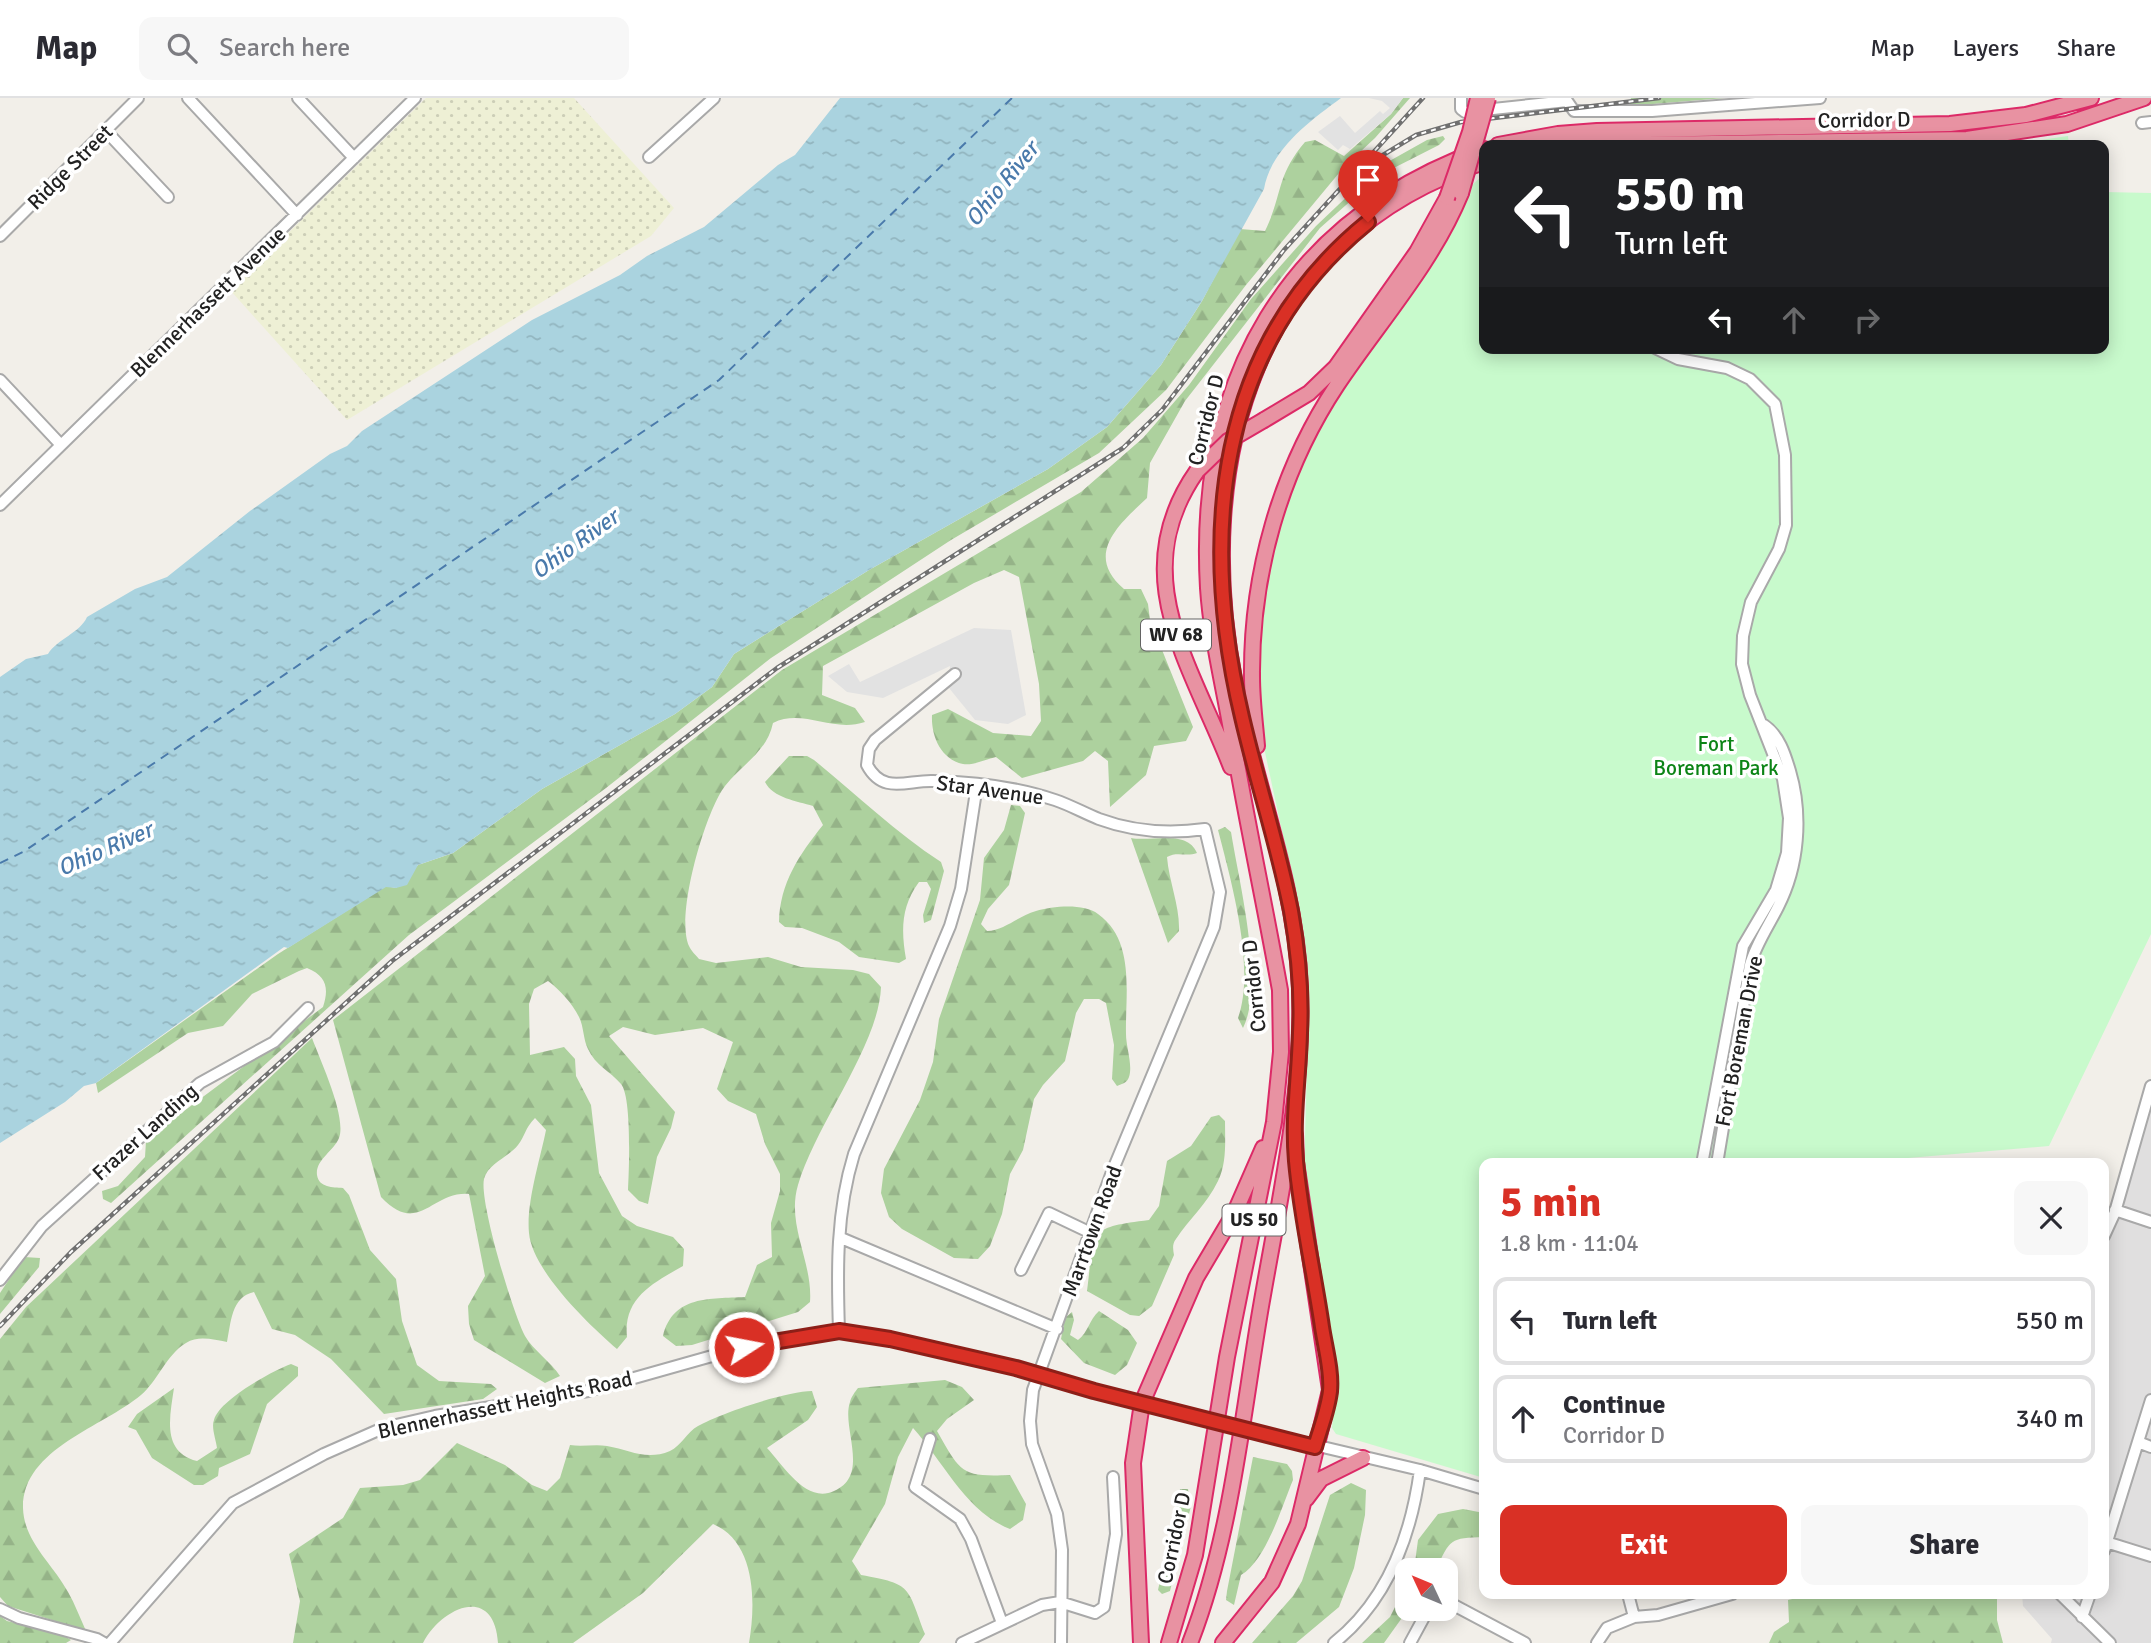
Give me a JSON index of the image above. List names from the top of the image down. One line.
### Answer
{"streets":{"highway":["Corridor D","WV 68","US 50"],"street":["Ridge Street","Blennerhassett Avenue","Star Avenue","Fort Boreman Drive","Frazer Landing","Marrtown Road","Blennerhassett Heights Road"]},"crossings":[["Corridor D","WV 68"],["Star Avenue","Marrtown Road"]],"water":["Ohio River"],"parks":["Fort Boreman Park"],"north":"top left","page":{"header":"Map","search":"Search here","nav":["Map","Layers","Share"],"turn":["550 m","Turn left"],"heading":["5 min","1.8 km · 11:04"],"list":[{"name":"Turn left","value":"550 m"},{"name":"Continue","note":"Corridor D","value":"340 m"}],"buttons":["Exit","Share"]}}
